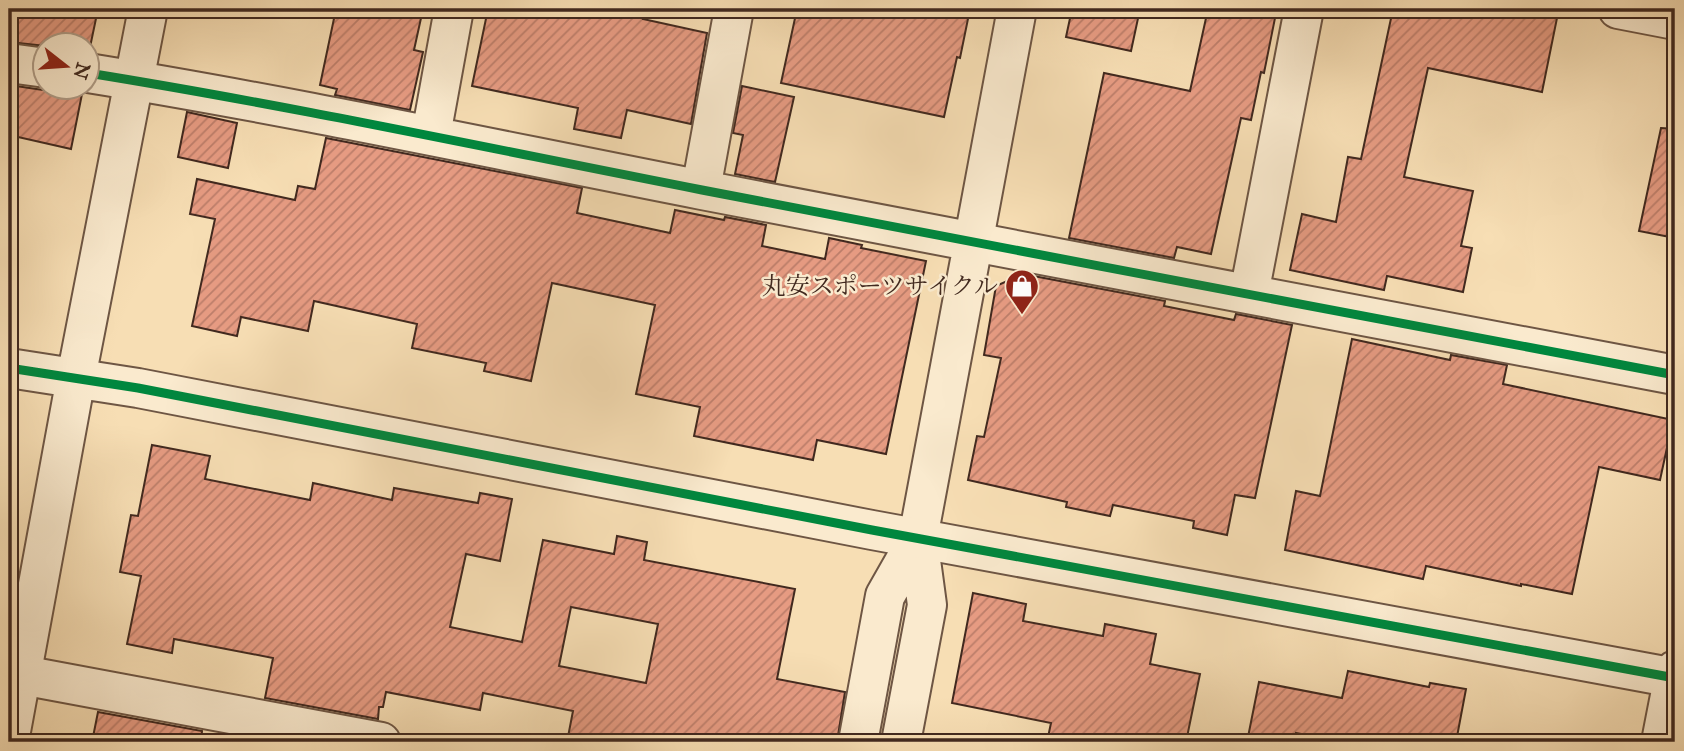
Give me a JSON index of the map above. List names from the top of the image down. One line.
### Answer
{"places":{"shop":["丸安スポーツサイクル"]},"north":"right"}
